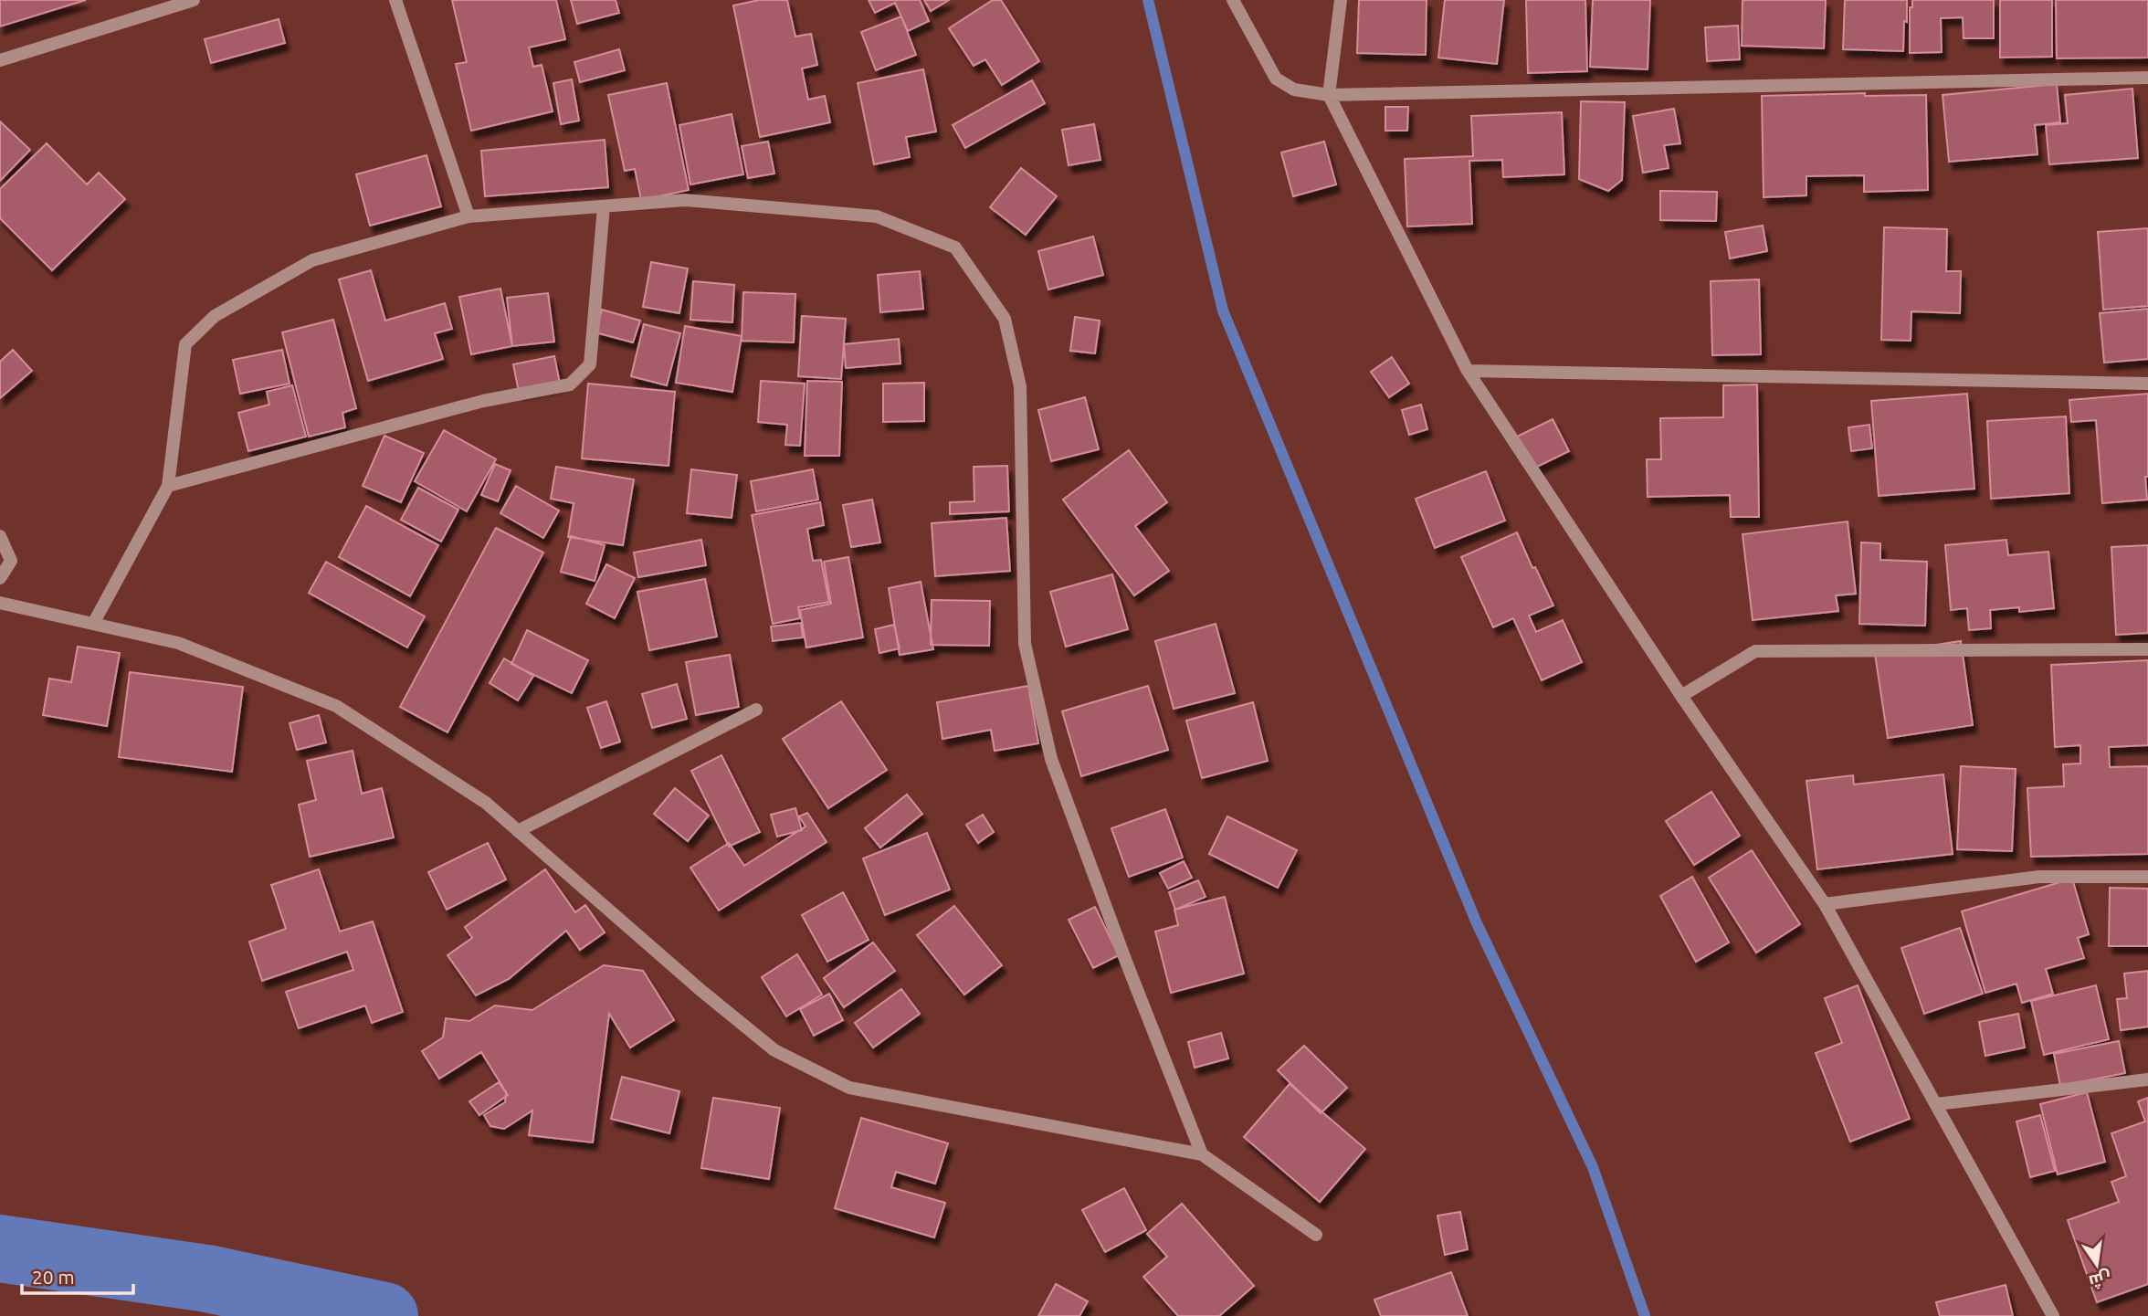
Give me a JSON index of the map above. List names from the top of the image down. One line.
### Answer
{"scale_bar":"20 m","north":"bottom"}
